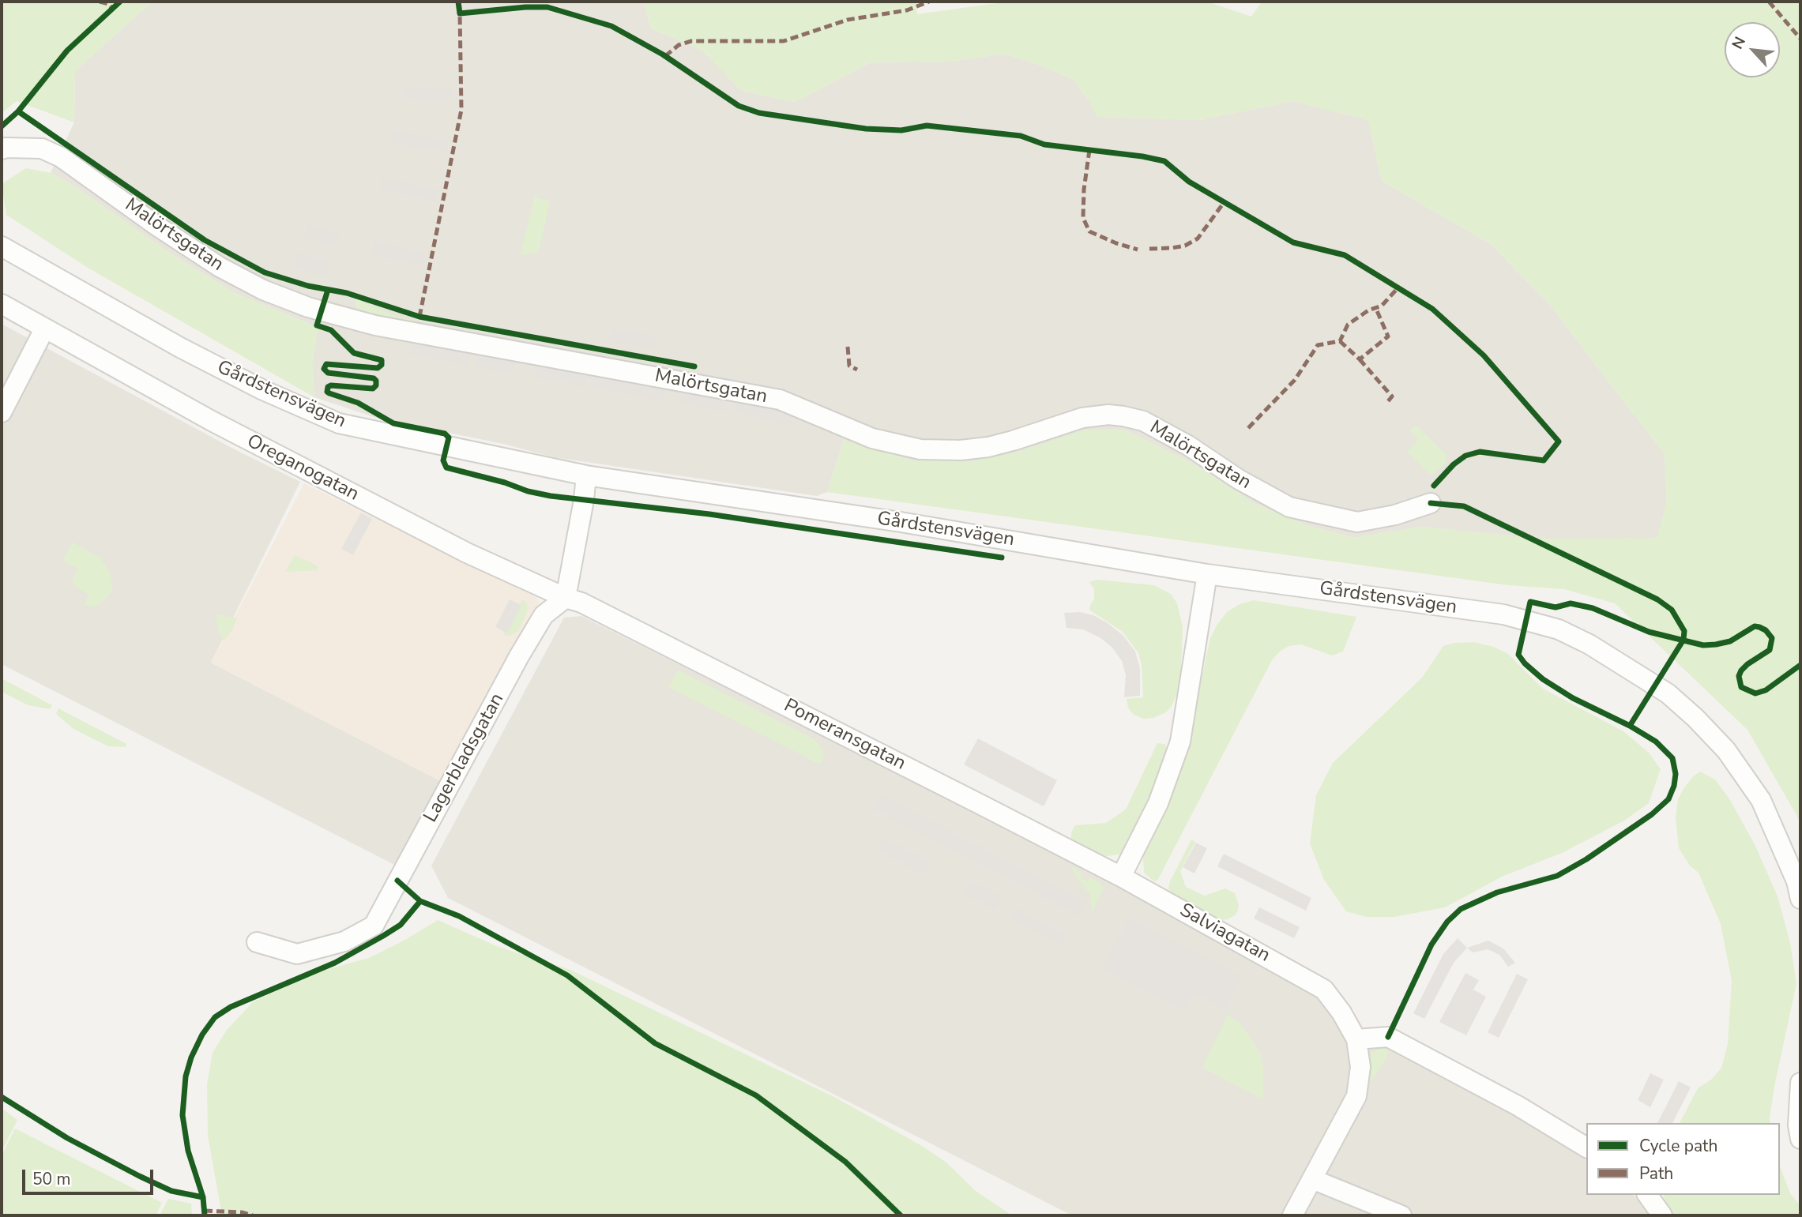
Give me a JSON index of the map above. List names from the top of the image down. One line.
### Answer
{"streets":{"street":["Malörtsgatan","Gårdstensvägen","Oreganogatan","Pomeransgatan","Lagerbladsgatan","Salviagatan"]},"crossings":[["Oreganogatan","Pomeransgatan"],["Oreganogatan","Lagerbladsgatan"],["Pomeransgatan","Lagerbladsgatan"],["Pomeransgatan","Salviagatan"]],"legend":["Cycle path","Path"],"scale_bar":"50 m","north":"top left"}
